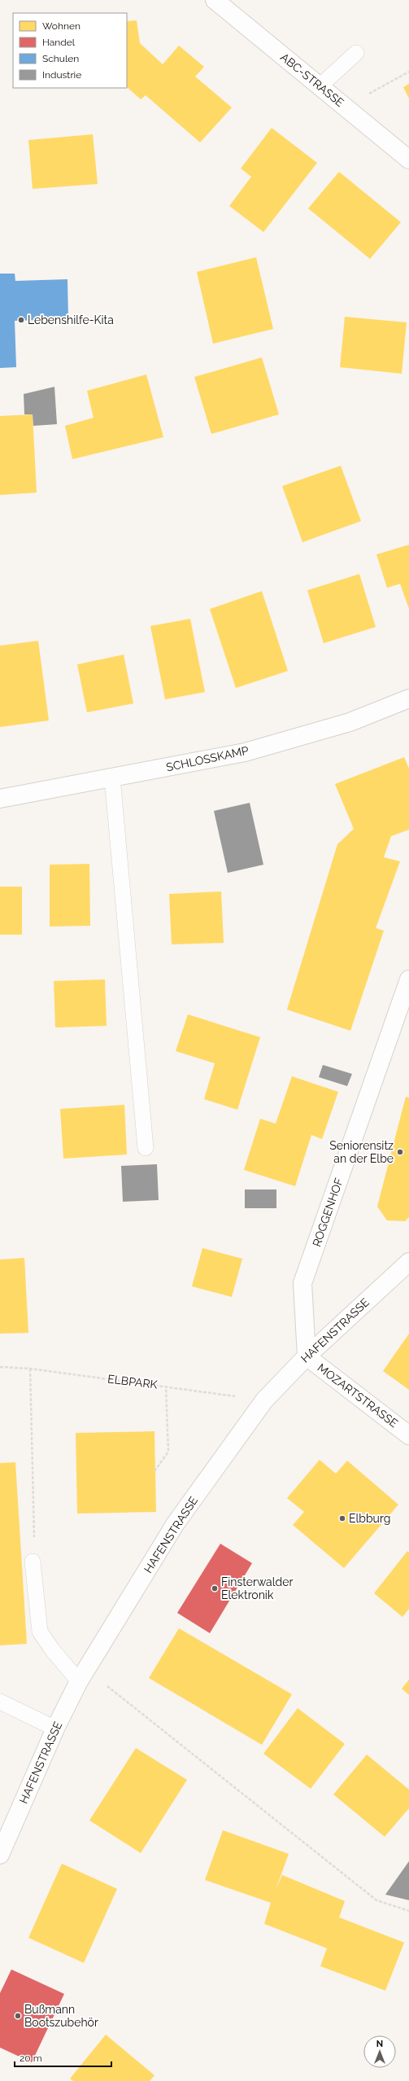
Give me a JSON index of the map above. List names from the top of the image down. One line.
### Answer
{"streets":{"street":["ABC-STRASSE","SCHLOSSKAMP","ROGGENHOF","HAFENSTRASSE","MOZARTSTRASSE"],"path":["ELBPARK"]},"crossings":[["ROGGENHOF","HAFENSTRASSE"],["ROGGENHOF","MOZARTSTRASSE"],["HAFENSTRASSE","ELBPARK"],["HAFENSTRASSE","MOZARTSTRASSE"]],"places":["Lebenshilfe-Kita","Seniorensitz an der Elbe","Elbburg","Finsterwalder Elektronik","Bußmann Bootszubehör"],"legend":["Wohnen","Handel","Schulen","Industrie"],"scale_bar":"20 m","north":"top"}
